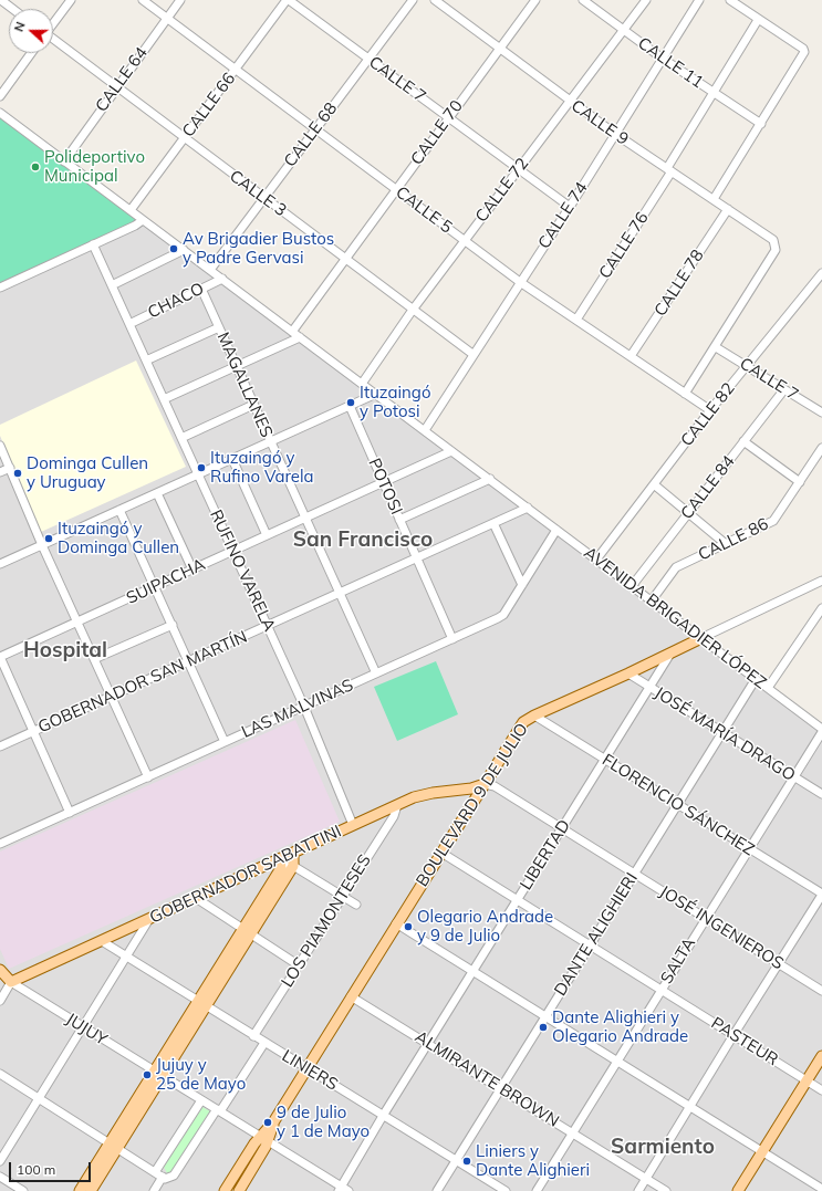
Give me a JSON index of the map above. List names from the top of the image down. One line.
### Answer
{"streets":{"main road":["BOULEVARD 9 DE JULIO","GOBERNADOR SABATTINI"],"street":["CALLE 11","CALLE 64","CALLE 7","CALLE 66","CALLE 9","CALLE 70","CALLE 68","CALLE 72","CALLE 3","CALLE 5","CALLE 74","CALLE 76","CALLE 78","CHACO","MAGALLANES","CALLE 82","POTOSI","CALLE 84","CALLE 86","RUFINO VARELA","SUIPACHA","AVENIDA BRIGADIER LÓPEZ","GOBERNADOR SAN MARTÍN","LAS MALVINAS","JOSÉ MARÍA DRAGO","FLORENCIO SÁNCHEZ","LIBERTAD","LOS PIAMONTESES","JOSÉ INGENIEROS","DANTE ALIGHIERI","SALTA","JUJUY","PASTEUR","LINIERS","ALMIRANTE BROWN"]},"crossings":[["CALLE 11","CALLE 72"],["CALLE 11","CALLE 74"],["CALLE 11","CALLE 76"],["CALLE 64","CALLE 3"],["CALLE 64","CALLE 5"],["CALLE 64","AVENIDA BRIGADIER LÓPEZ"],["CALLE 7","CALLE 66"],["CALLE 7","CALLE 9"],["CALLE 7","CALLE 70"],["CALLE 7","CALLE 68"],["CALLE 7","CALLE 72"],["CALLE 7","CALLE 74"],["CALLE 7","CALLE 82"],["CALLE 7","CALLE 84"],["CALLE 66","CALLE 3"],["CALLE 66","CALLE 5"],["CALLE 66","AVENIDA BRIGADIER LÓPEZ"],["CALLE 9","CALLE 70"],["CALLE 9","CALLE 72"],["CALLE 9","CALLE 74"],["CALLE 9","CALLE 76"],["CALLE 9","CALLE 78"],["CALLE 70","CALLE 3"],["CALLE 70","CALLE 5"],["CALLE 70","AVENIDA BRIGADIER LÓPEZ"],["CALLE 68","CALLE 3"],["CALLE 68","CALLE 5"],["CALLE 68","AVENIDA BRIGADIER LÓPEZ"],["CALLE 72","CALLE 3"],["CALLE 72","CALLE 5"],["CALLE 72","AVENIDA BRIGADIER LÓPEZ"],["CALLE 3","CALLE 74"],["CALLE 5","CALLE 74"],["CALLE 5","CALLE 76"],["CALLE 5","CALLE 78"],["CALLE 5","CALLE 82"],["CALLE 74","AVENIDA BRIGADIER LÓPEZ"],["CHACO","MAGALLANES"],["CHACO","RUFINO VARELA"],["CHACO","AVENIDA BRIGADIER LÓPEZ"],["MAGALLANES","SUIPACHA"],["MAGALLANES","GOBERNADOR SAN MARTÍN"],["MAGALLANES","LAS MALVINAS"],["CALLE 82","AVENIDA BRIGADIER LÓPEZ"],["POTOSI","SUIPACHA"],["POTOSI","GOBERNADOR SAN MARTÍN"],["POTOSI","LAS MALVINAS"],["CALLE 84","AVENIDA BRIGADIER LÓPEZ"],["CALLE 86","AVENIDA BRIGADIER LÓPEZ"],["RUFINO VARELA","SUIPACHA"],["RUFINO VARELA","GOBERNADOR SAN MARTÍN"],["RUFINO VARELA","LAS MALVINAS"],["RUFINO VARELA","GOBERNADOR SABATTINI"],["SUIPACHA","AVENIDA BRIGADIER LÓPEZ"],["AVENIDA BRIGADIER LÓPEZ","GOBERNADOR SAN MARTÍN"],["AVENIDA BRIGADIER LÓPEZ","LAS MALVINAS"],["AVENIDA BRIGADIER LÓPEZ","BOULEVARD 9 DE JULIO"],["AVENIDA BRIGADIER LÓPEZ","DANTE ALIGHIERI"],["AVENIDA BRIGADIER LÓPEZ","SALTA"],["JOSÉ MARÍA DRAGO","BOULEVARD 9 DE JULIO"],["JOSÉ MARÍA DRAGO","LIBERTAD"],["JOSÉ MARÍA DRAGO","DANTE ALIGHIERI"],["JOSÉ MARÍA DRAGO","SALTA"],["BOULEVARD 9 DE JULIO","FLORENCIO SÁNCHEZ"],["BOULEVARD 9 DE JULIO","LIBERTAD"],["BOULEVARD 9 DE JULIO","GOBERNADOR SABATTINI"],["BOULEVARD 9 DE JULIO","JOSÉ INGENIEROS"],["BOULEVARD 9 DE JULIO","JUJUY"],["BOULEVARD 9 DE JULIO","PASTEUR"],["BOULEVARD 9 DE JULIO","LINIERS"],["BOULEVARD 9 DE JULIO","ALMIRANTE BROWN"],["FLORENCIO SÁNCHEZ","LIBERTAD"],["FLORENCIO SÁNCHEZ","DANTE ALIGHIERI"],["FLORENCIO SÁNCHEZ","SALTA"],["LIBERTAD","JOSÉ INGENIEROS"],["LIBERTAD","JUJUY"],["LIBERTAD","PASTEUR"],["LIBERTAD","LINIERS"],["LIBERTAD","ALMIRANTE BROWN"],["GOBERNADOR SABATTINI","LOS PIAMONTESES"],["GOBERNADOR SABATTINI","JOSÉ INGENIEROS"],["GOBERNADOR SABATTINI","JUJUY"],["GOBERNADOR SABATTINI","LINIERS"],["LOS PIAMONTESES","LINIERS"],["JOSÉ INGENIEROS","DANTE ALIGHIERI"],["JOSÉ INGENIEROS","SALTA"],["DANTE ALIGHIERI","PASTEUR"],["DANTE ALIGHIERI","LINIERS"],["DANTE ALIGHIERI","ALMIRANTE BROWN"],["SALTA","PASTEUR"],["SALTA","ALMIRANTE BROWN"]],"districts":["San Francisco","Hospital","Sarmiento"],"places":["Polideportivo Municipal","Av Brigadier Bustos y Padre Gervasi","Ituzaingó y Potosi","Ituzaingó y Rufino Varela","Dominga Cullen y Uruguay","Ituzaingó y Dominga Cullen","Olegario Andrade y 9 de Julio","Dante Alighieri y Olegario Andrade","Jujuy y 25 de Mayo","9 de Julio y 1 de Mayo","Liniers y Dante Alighieri"],"scale_bar":"100 m","north":"left"}
